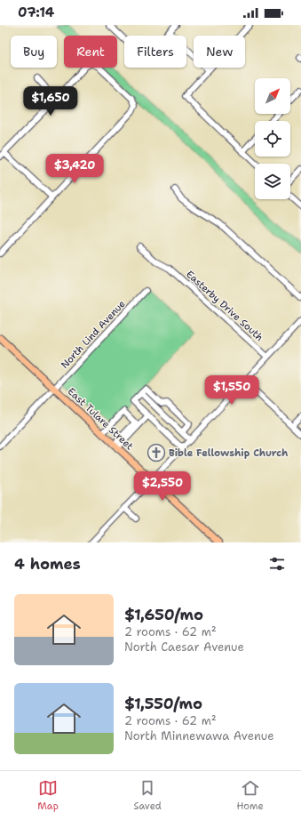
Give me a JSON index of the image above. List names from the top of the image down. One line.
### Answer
{"streets":{"main road":["East Tulare Street"],"street":["Easterby Drive South","North Lind Avenue"]},"crossings":[["North Lind Avenue","East Tulare Street"]],"places":{"church":["Bible Fellowship Church"]},"north":"top right","page":{"status":"07:14","chip":["Buy","Rent","Filters","New"],"price":["$1,650","$3,420","$1,550","$2,550"],"heading":"4 homes","list":[{"name":"$1,650/mo","note":"2 rooms · 62 m² · North Caesar Avenue"},{"name":"$1,550/mo","note":"2 rooms · 62 m² · North Minnewawa Avenue"}],"tabs":["Map","Saved","Home"]}}
